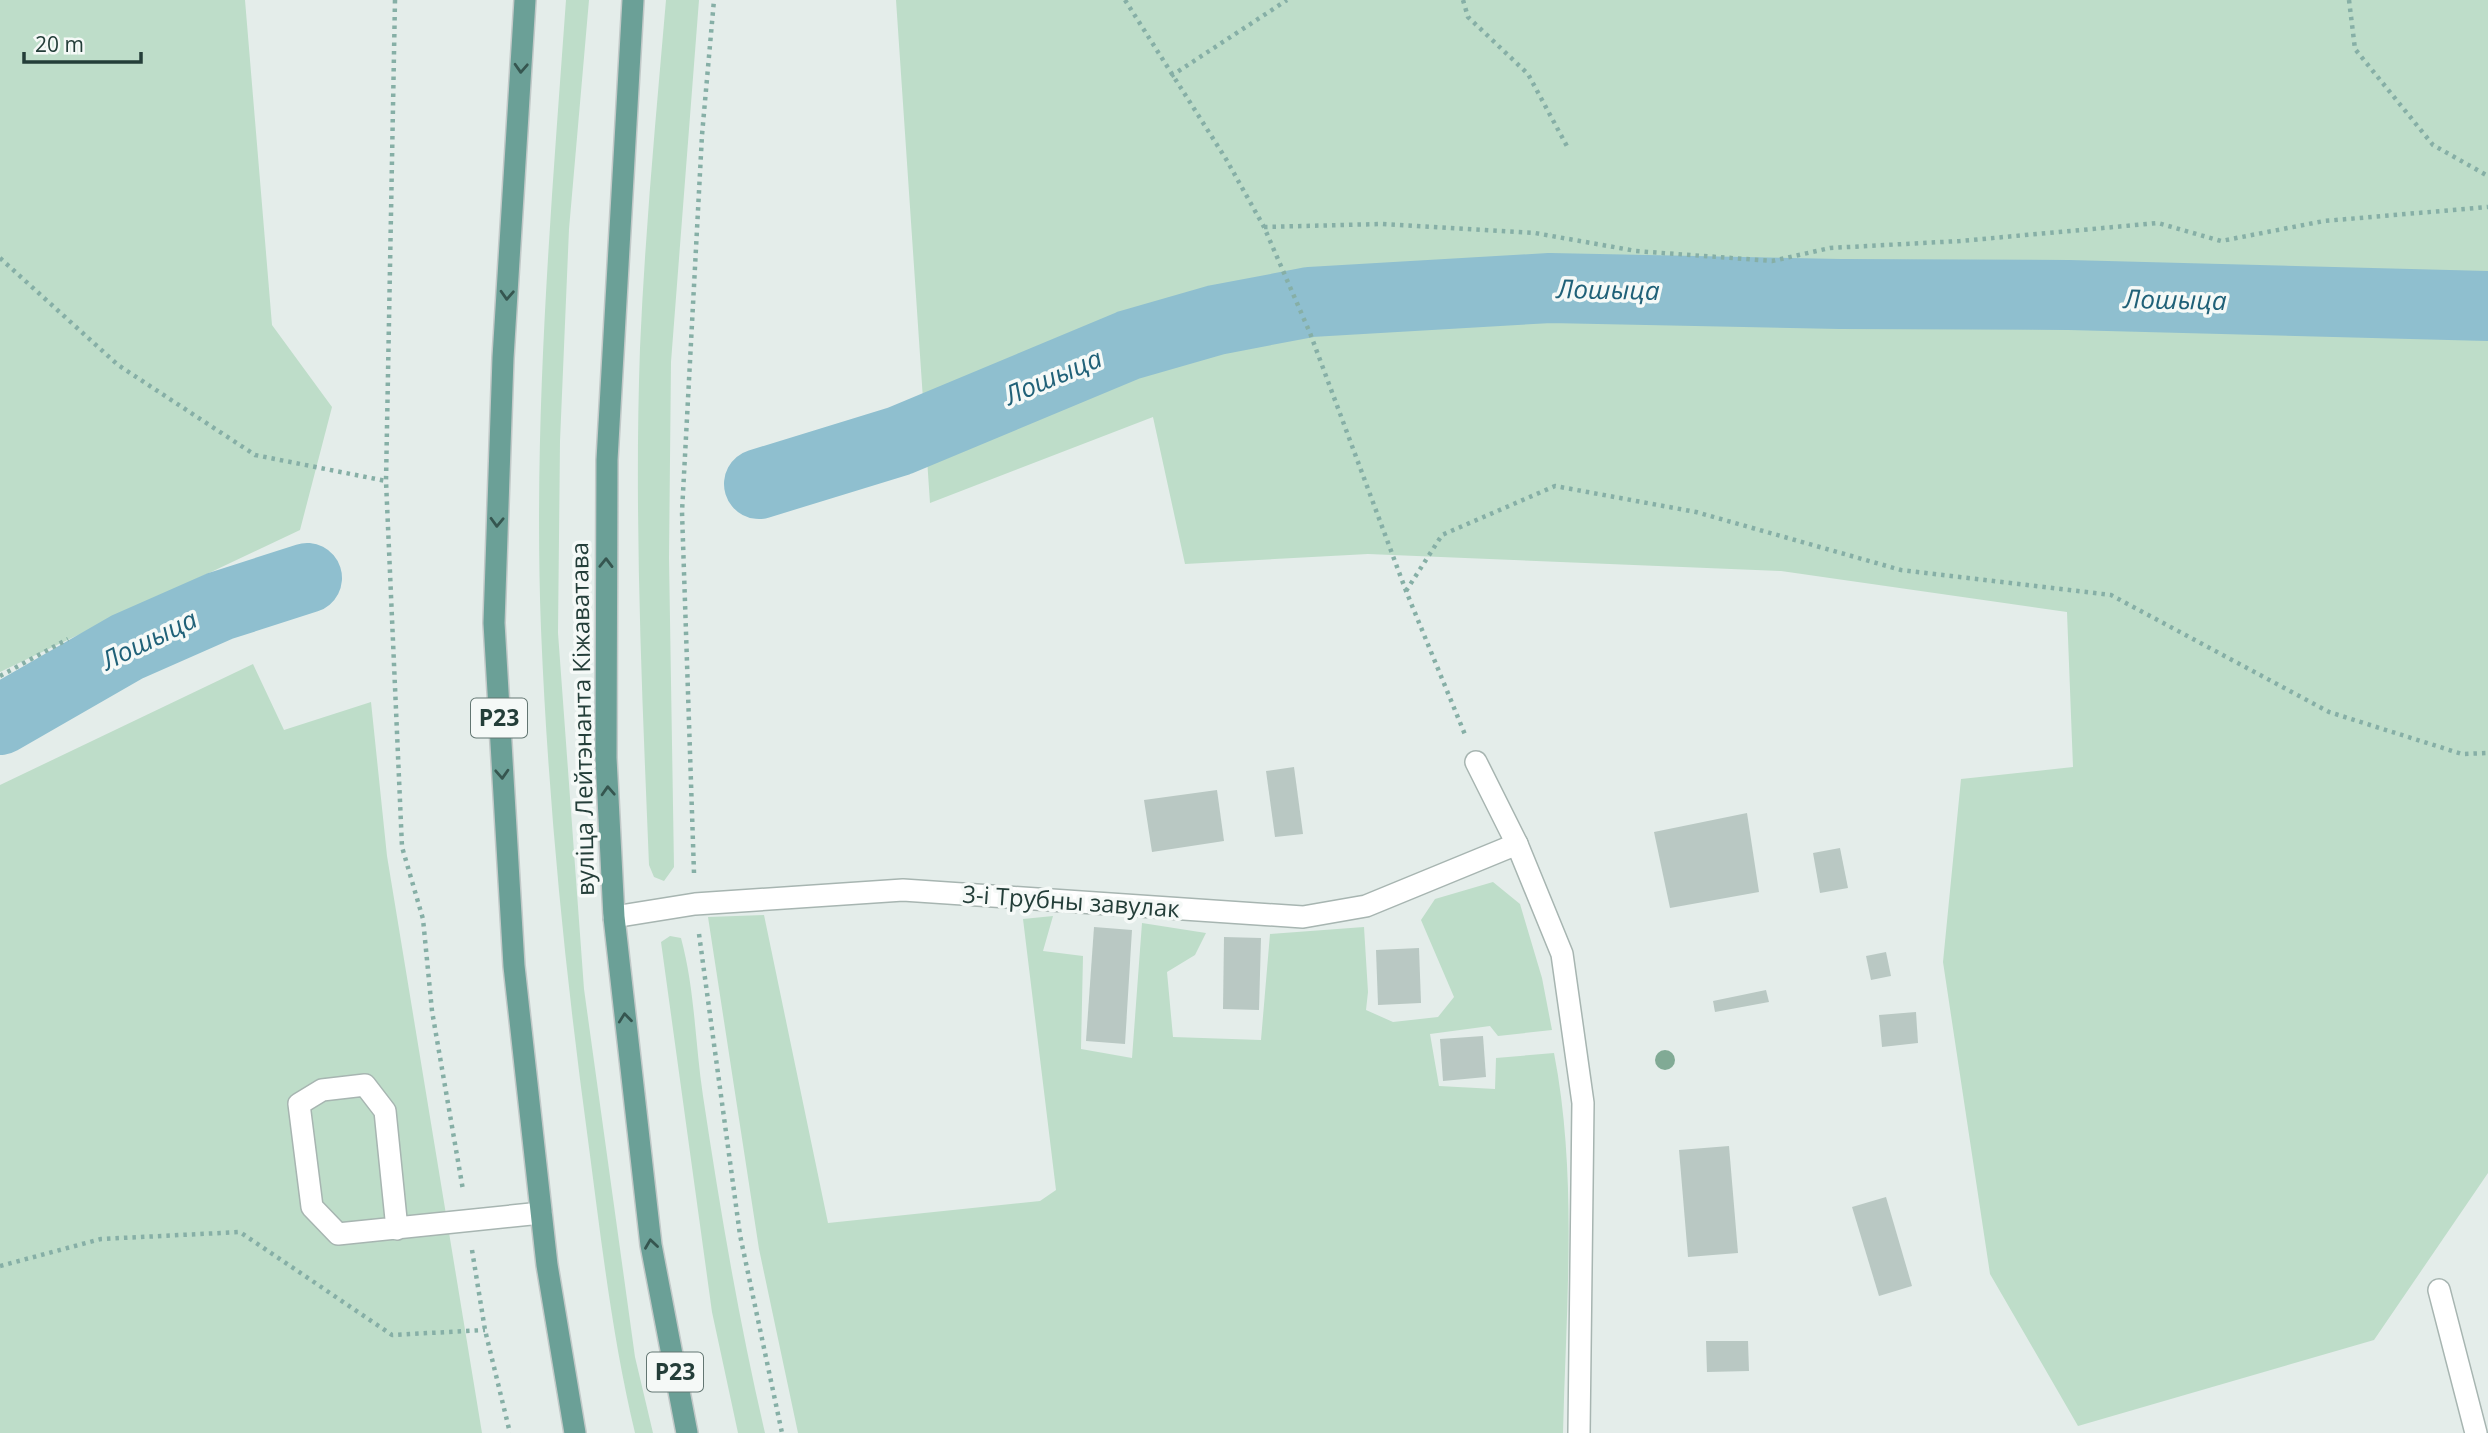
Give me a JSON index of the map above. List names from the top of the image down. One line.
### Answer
{"streets":{"main road":["Р23","вуліца Лейтэнанта Кіжаватава"],"street":["3-і Трубны завулак"]},"crossings":[["вуліца Лейтэнанта Кіжаватава","3-і Трубны завулак"]],"water":["Лошыца"],"scale_bar":"20 m"}
